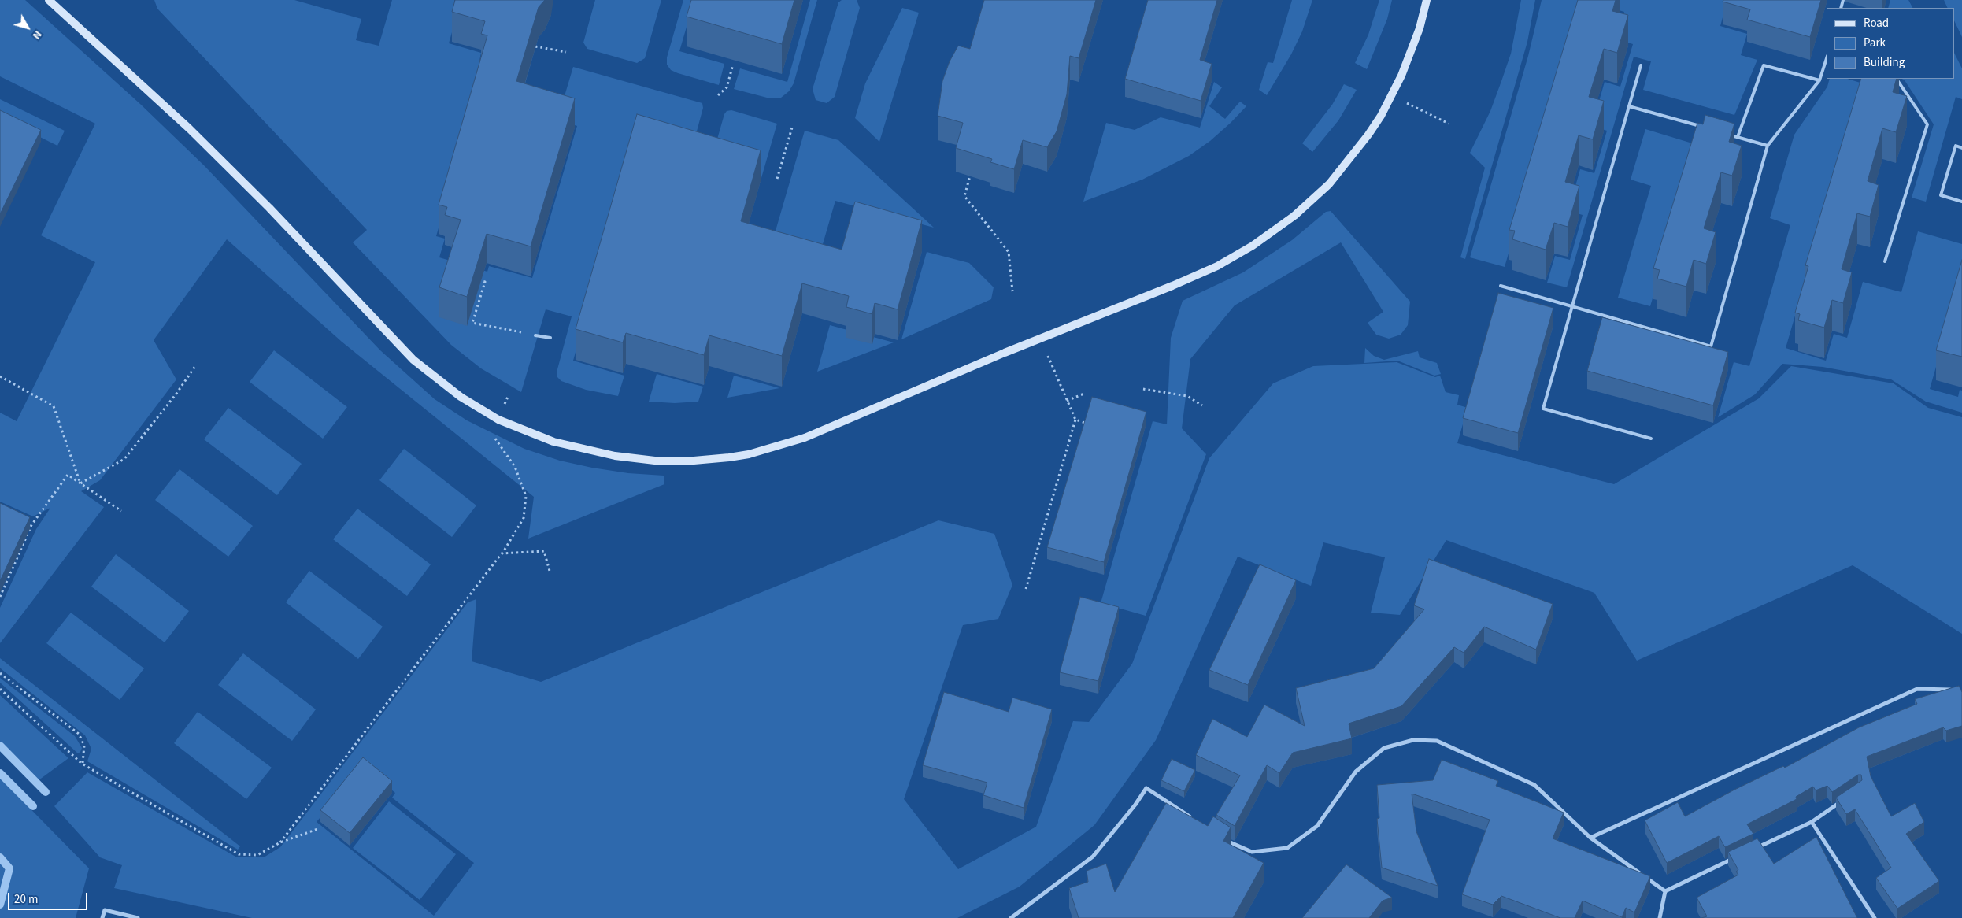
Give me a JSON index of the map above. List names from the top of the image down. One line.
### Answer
{"legend":["Road","Park","Building"],"scale_bar":"20 m","north":"bottom right"}
